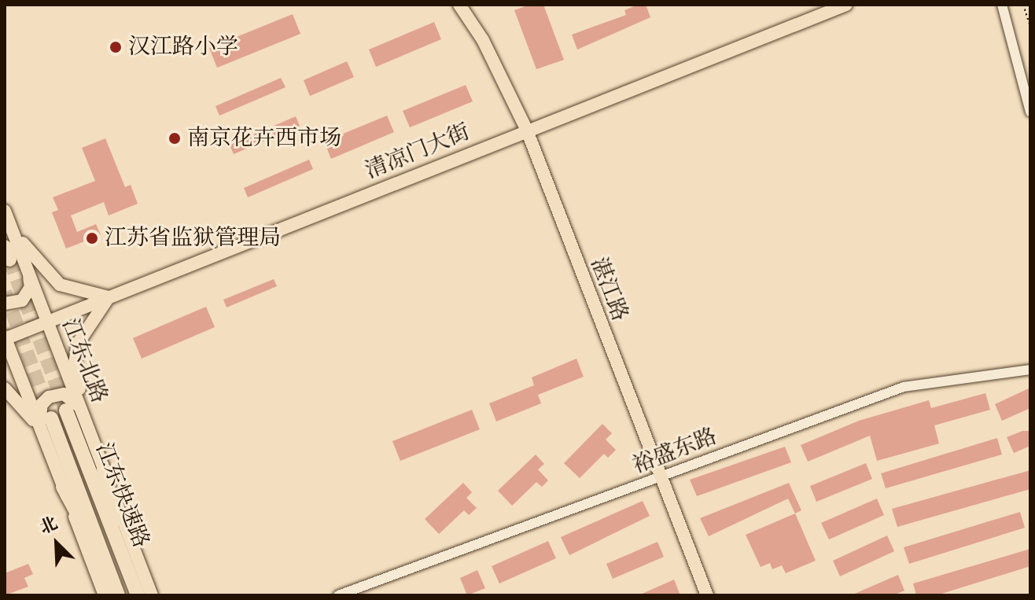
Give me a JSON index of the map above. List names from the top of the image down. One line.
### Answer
{"streets":{"highway":["江东快速路"],"main road":["清凉门大街","湛江路","江东北路"],"street":["裕盛东路"]},"crossings":[["清凉门大街","湛江路"],["清凉门大街","江东北路"],["湛江路","裕盛东路"],["江东北路","江东快速路"]],"places":["汉江路小学","南京花卉西市场","江苏省监狱管理局"],"north":"top left"}
